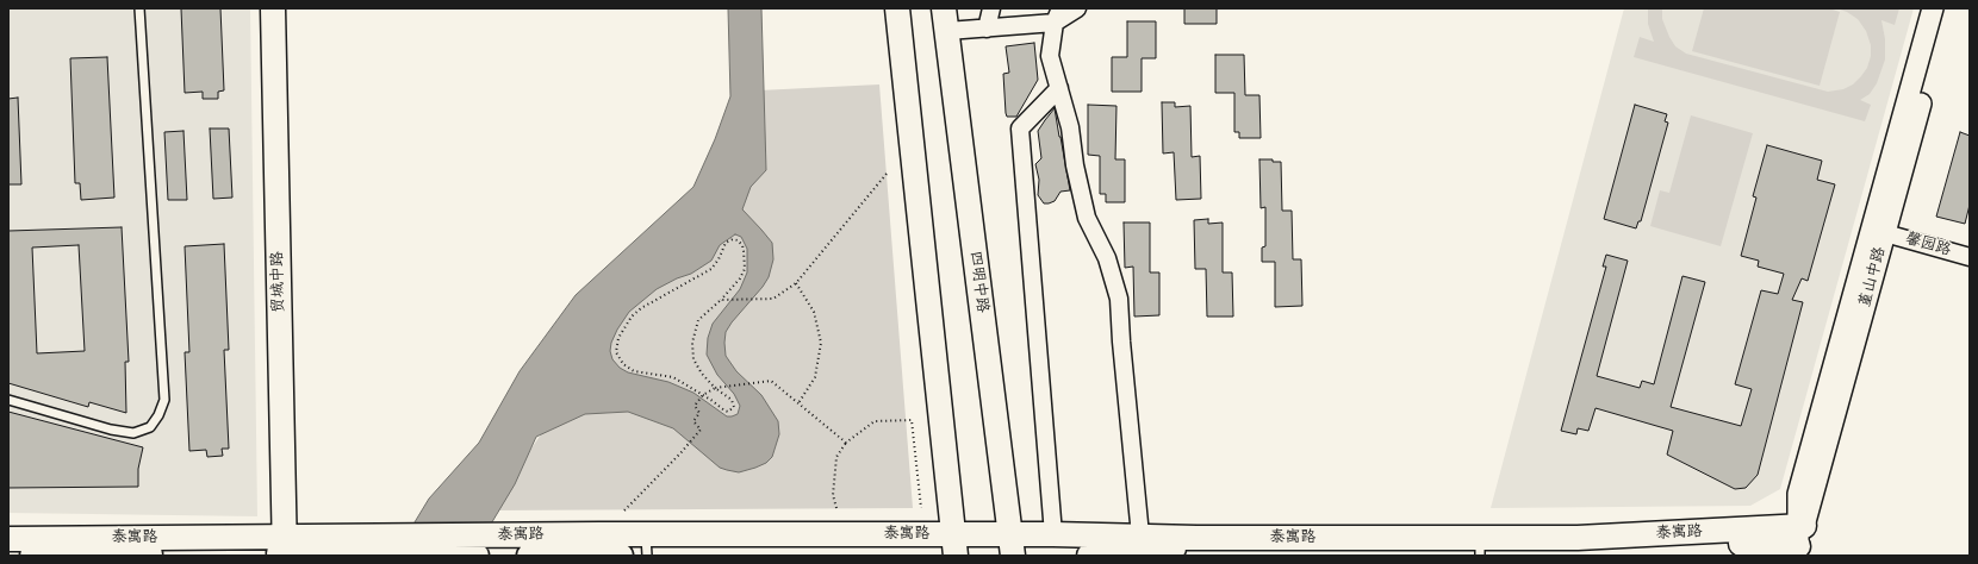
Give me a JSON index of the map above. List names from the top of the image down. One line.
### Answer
{"streets":{"main road":["贸城中路","四明中路","泰寓路"],"street":["馨园路","堇山中路"]},"crossings":[["馨园路","堇山中路"],["堇山中路","泰寓路"],["贸城中路","泰寓路"],["四明中路","泰寓路"]]}
